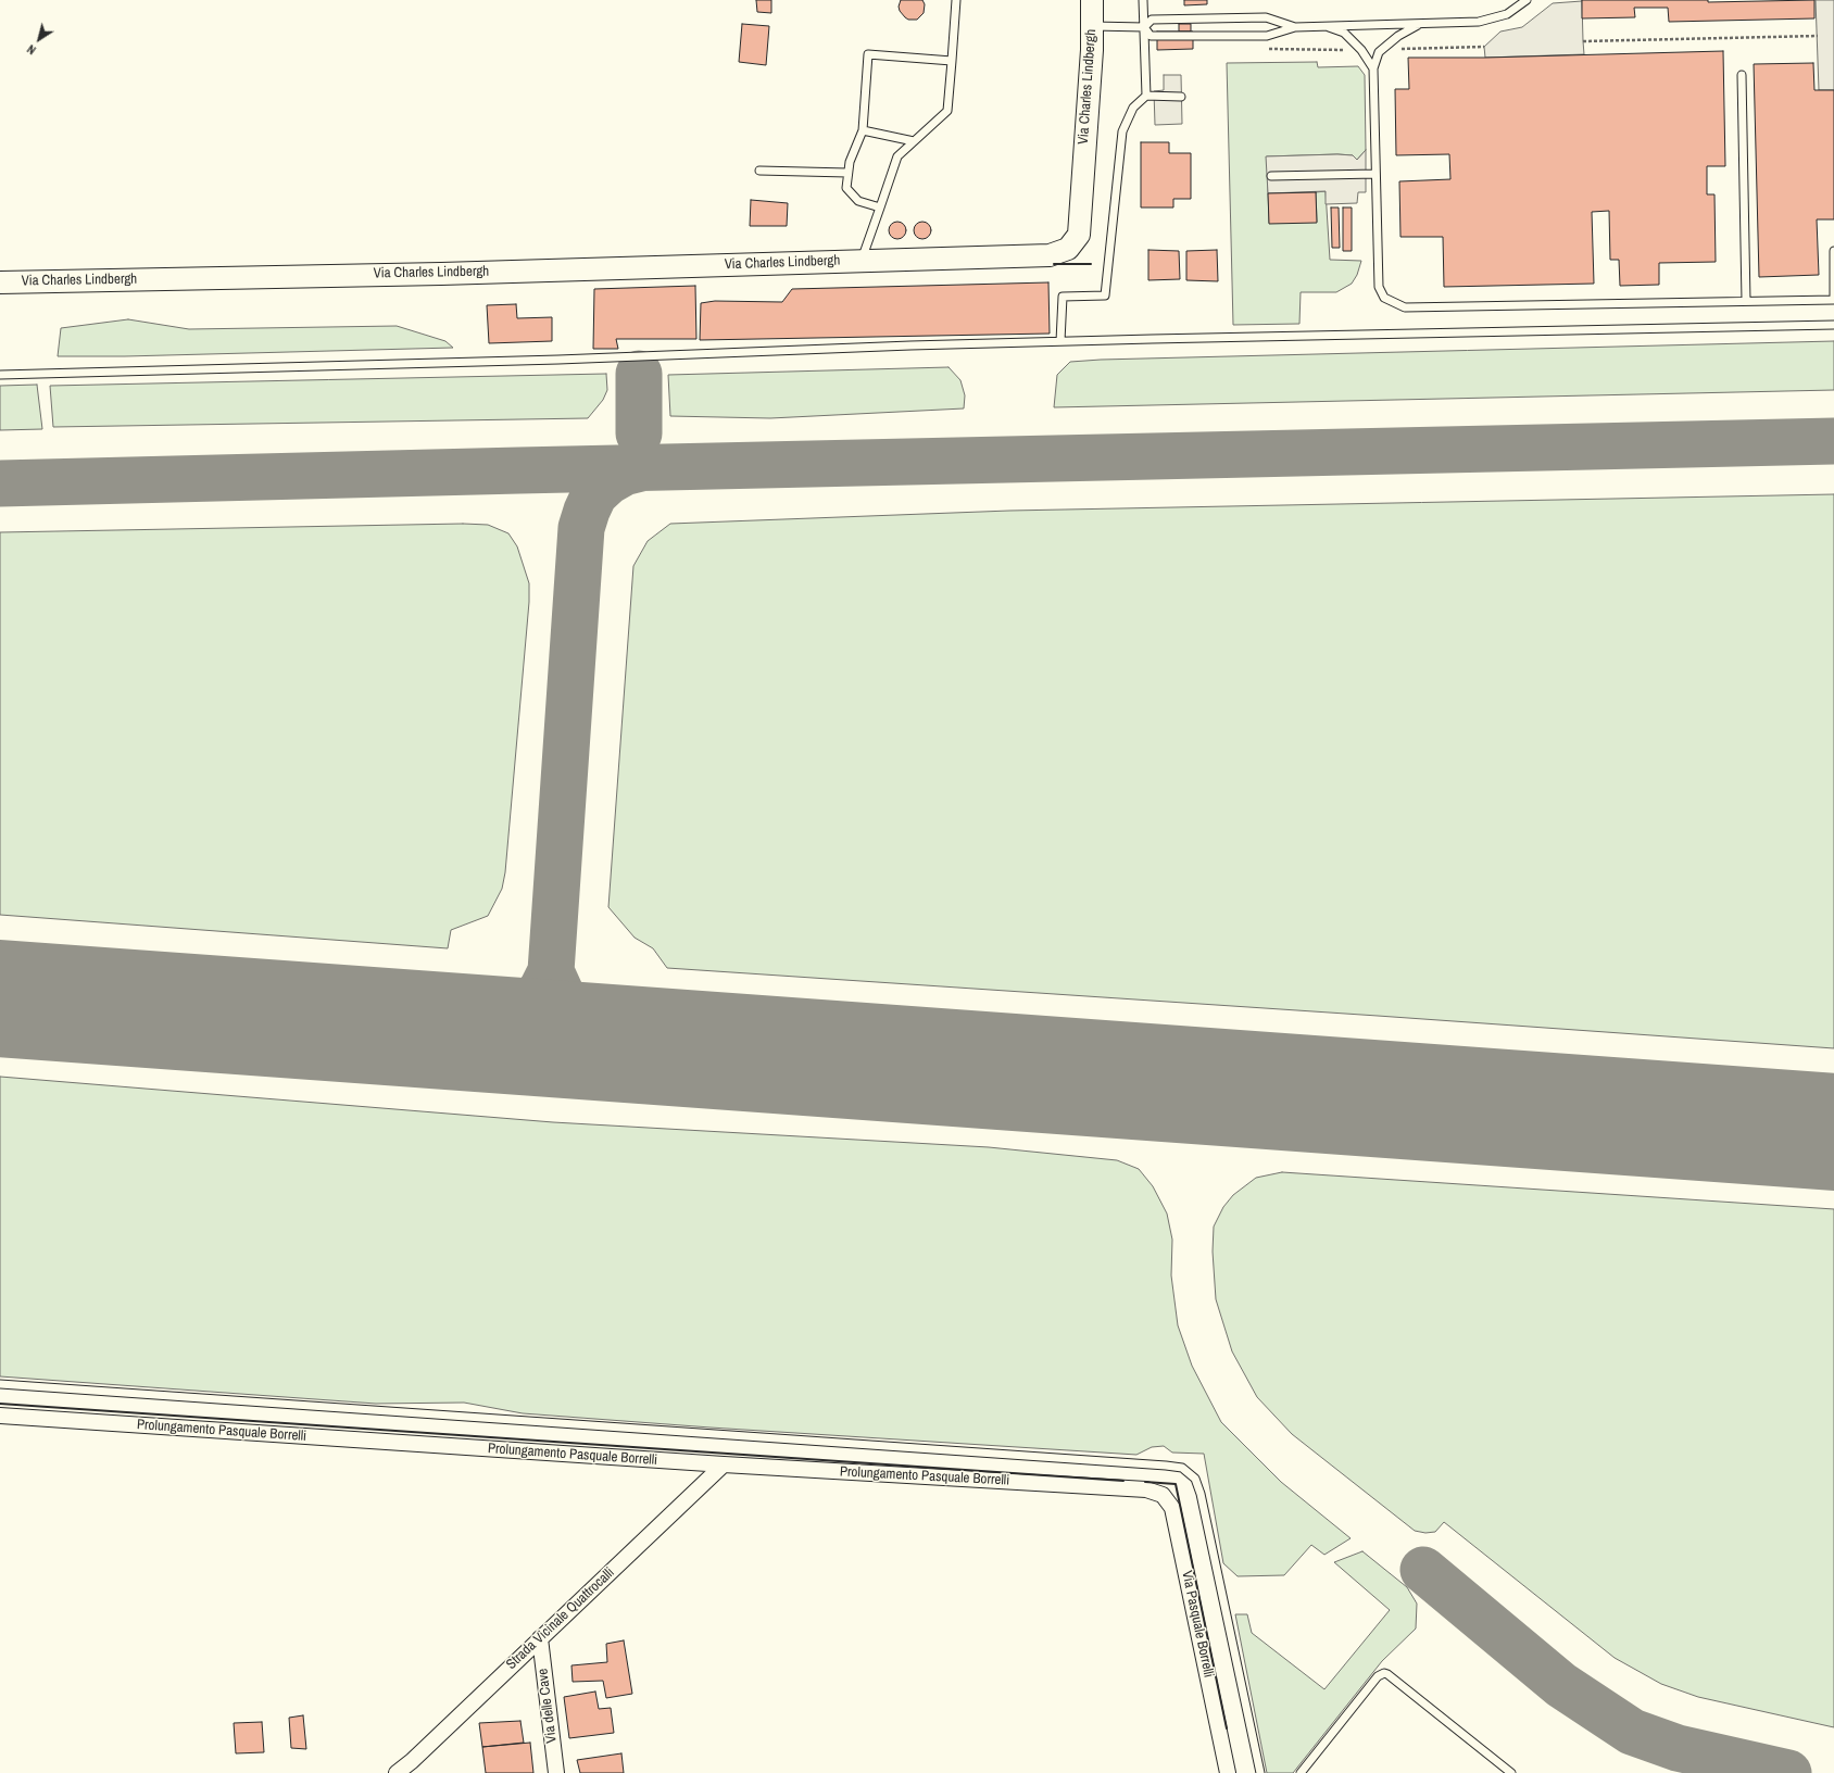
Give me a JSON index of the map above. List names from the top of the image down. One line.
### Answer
{"streets":{"street":["Via Charles Lindbergh","Prolungamento Pasquale Borrelli","Strada Vicinale Quattrocalli","Via Pasquale Borrelli","Via delle Cave"]},"crossings":[["Prolungamento Pasquale Borrelli","Strada Vicinale Quattrocalli"],["Prolungamento Pasquale Borrelli","Via Pasquale Borrelli"],["Strada Vicinale Quattrocalli","Via delle Cave"]],"north":"bottom left"}
